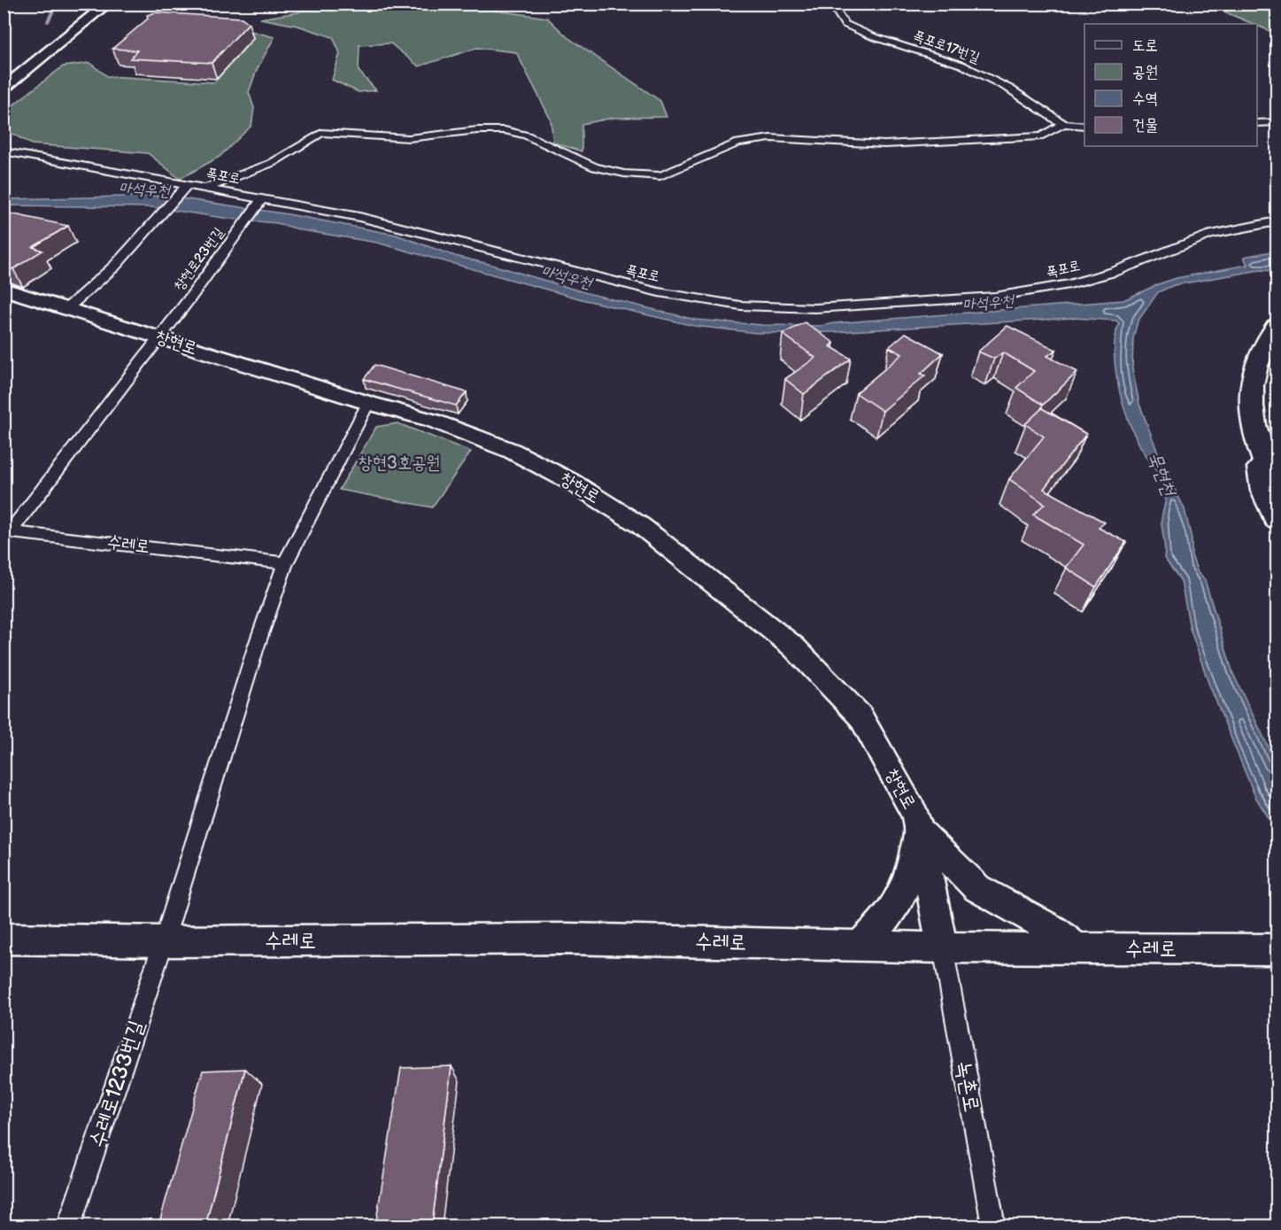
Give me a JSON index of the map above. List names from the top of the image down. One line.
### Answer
{"streets":{"main road":["창현로","수레로"],"street":["폭포로17번길","폭포로","창현로23번길","수레로1233번길","녹촌로"]},"crossings":[["폭포로","창현로23번길"],["창현로23번길","창현로"],["창현로23번길","수레로"],["창현로","수레로"],["창현로","녹촌로"],["수레로","수레로1233번길"],["수레로","녹촌로"]],"water":["마석우천","묵현천"],"parks":["창현3호공원"],"legend":["도로","공원","수역","건물"]}
